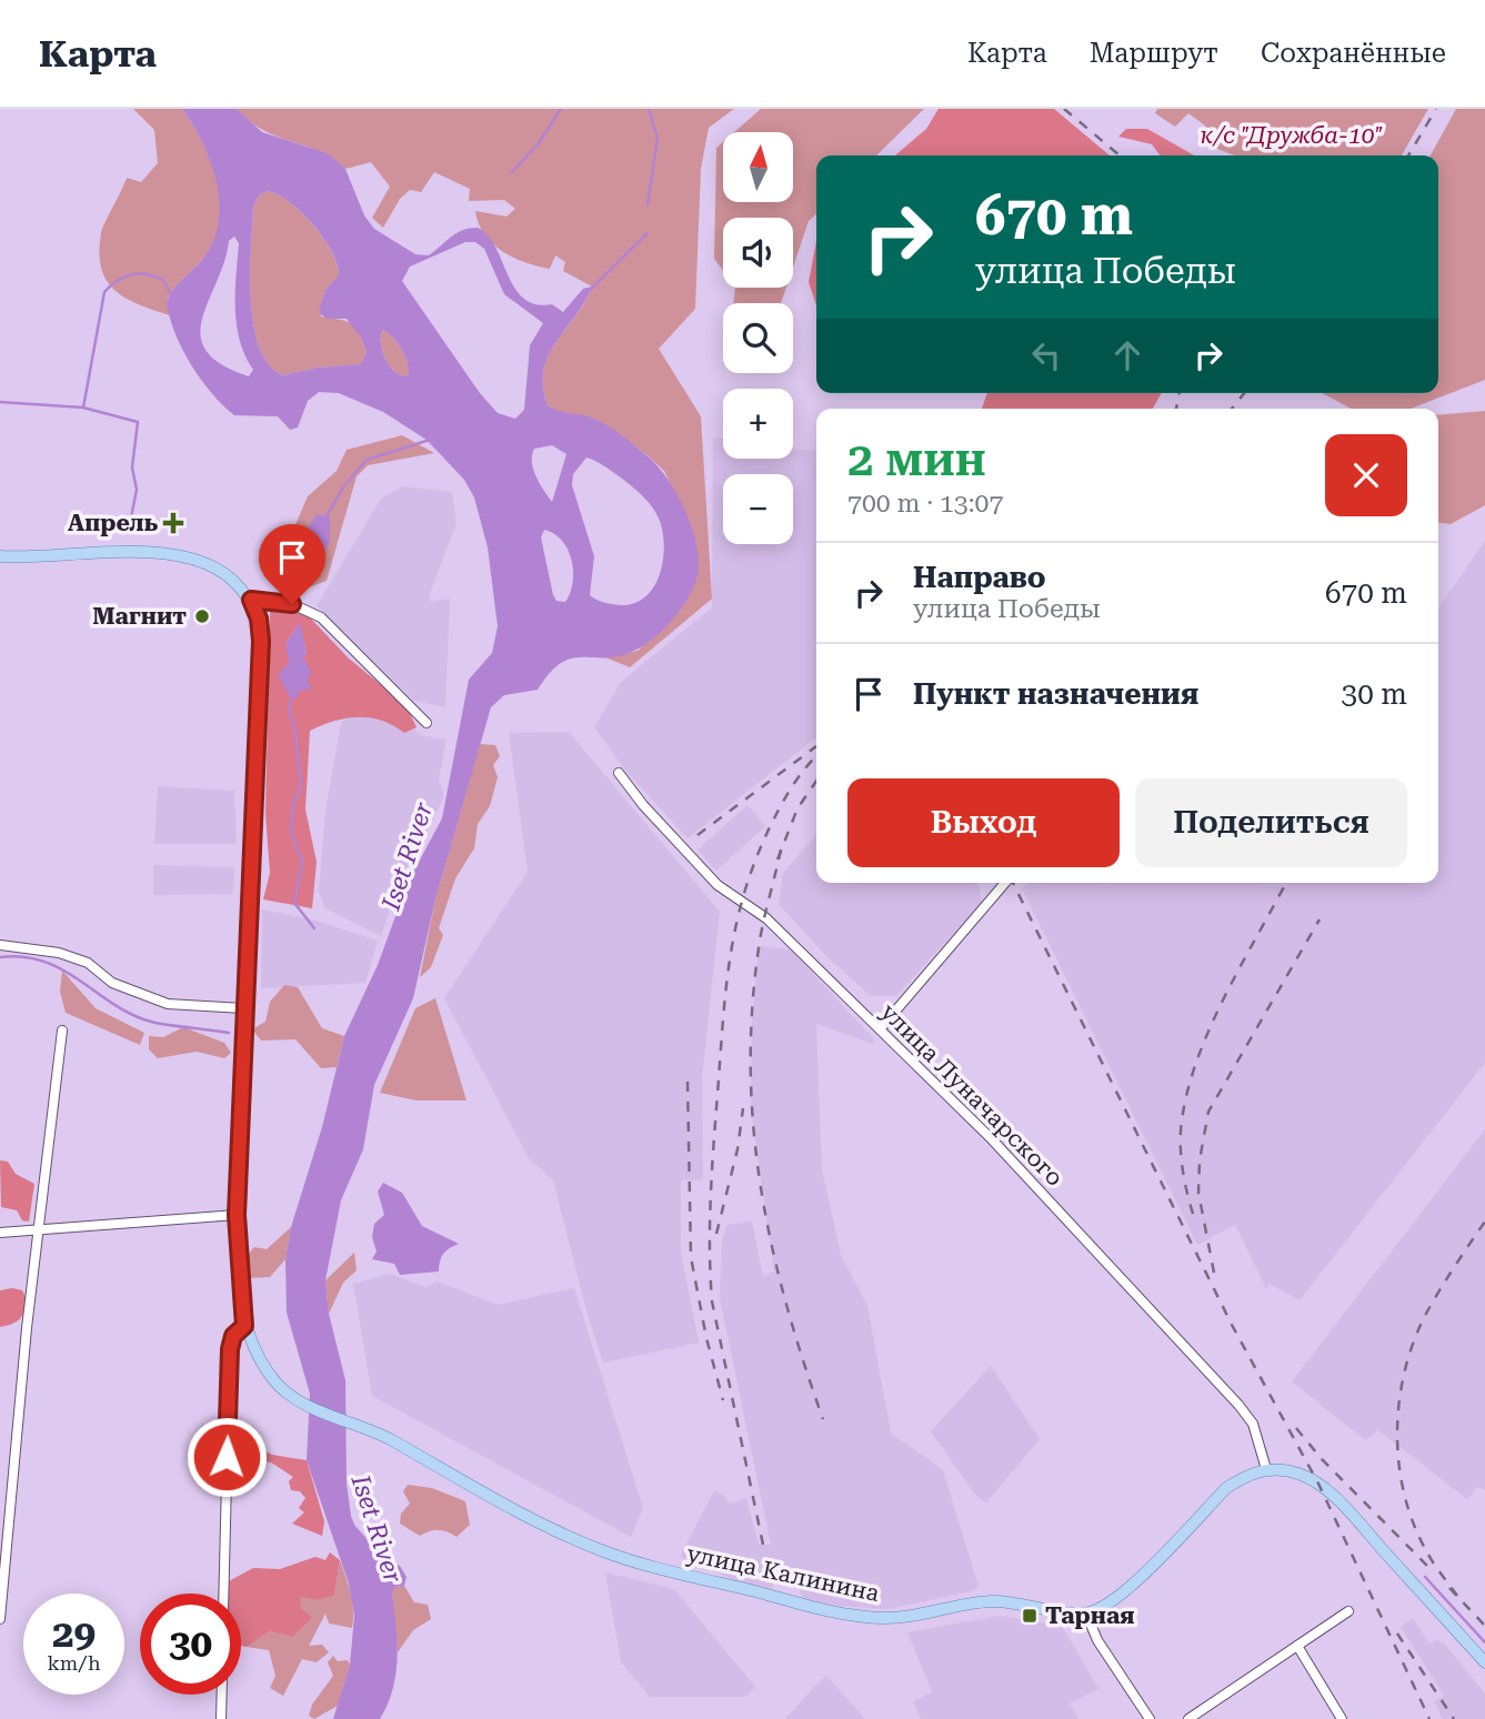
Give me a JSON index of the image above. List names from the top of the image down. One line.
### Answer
{"streets":{"main road":["улица Калинина"],"street":["улица Луначарского"]},"water":["Iset River"],"parks":["к/с \"Дружба-10\""],"places":{"health":["Апрель"],"other":["Магнит"],"transit":["Тарная"]},"north":"top","page":{"header":"Карта","nav":["Карта","Маршрут","Сохранённые"],"map_buttons":["+","−"],"turn":["670 m","улица Победы"],"heading":["2 мин","700 m · 13:07"],"list":[{"name":"Направо","note":"улица Победы","value":"670 m"},{"name":"Пункт назначения","value":"30 m"}],"buttons":["Выход","Поделиться"],"speed":"29 km/h","limit":"30"}}
